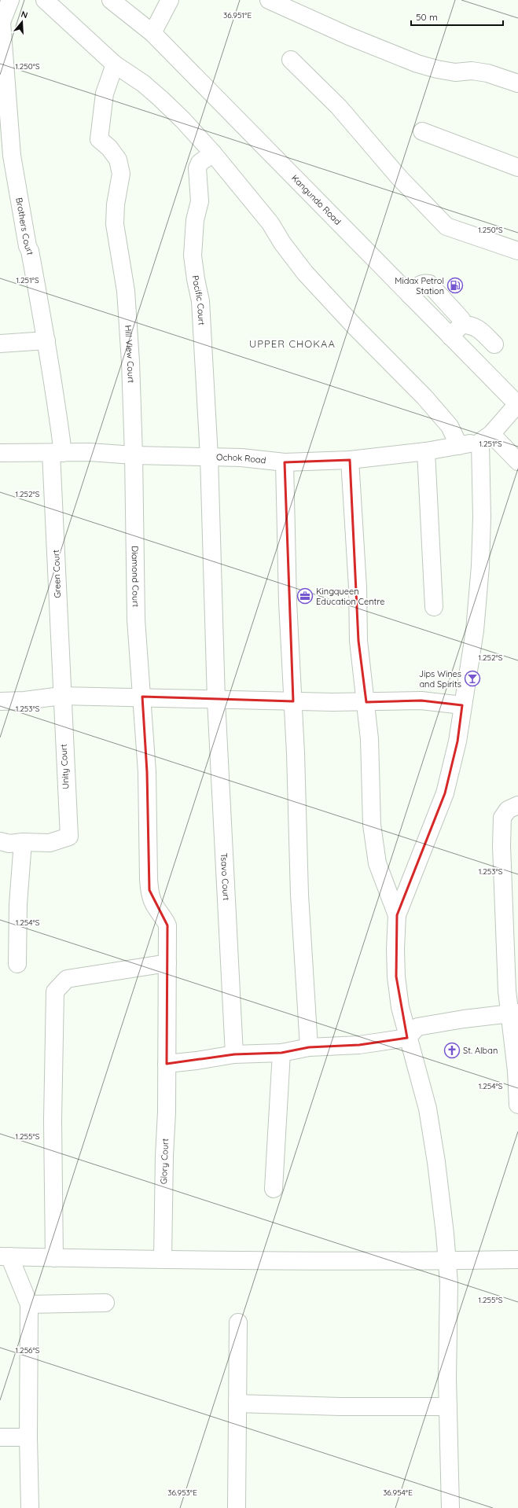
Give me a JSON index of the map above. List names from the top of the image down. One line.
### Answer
{"streets":{"main road":["Kangundo Road","Brothers Court","Pacific Court","Hill View Court","Ochok Road","Green Court","Diamond Court","Unity Court","Tsavo Court","Glory Court"]},"crossings":[["Brothers Court","Ochok Road"],["Brothers Court","Green Court"],["Pacific Court","Ochok Road"],["Pacific Court","Tsavo Court"],["Hill View Court","Ochok Road"],["Hill View Court","Diamond Court"],["Ochok Road","Green Court"],["Ochok Road","Diamond Court"],["Ochok Road","Tsavo Court"],["Green Court","Unity Court"],["Diamond Court","Glory Court"]],"districts":["UPPER CHOKAA"],"places":{"fuel station":["Midax Petrol Station"],"office":["Kingqueen Education Centre"],"bar":["Jips Wines and Spirits"],"church":["St. Alban"]},"scale_bar":"50 m","north":"top","coordinates":["36.951°E","1.250°S","1.251°S","1.252°S","1.253°S","1.254°S","1.255°S","1.256°S","36.953°E","36.954°E"]}
